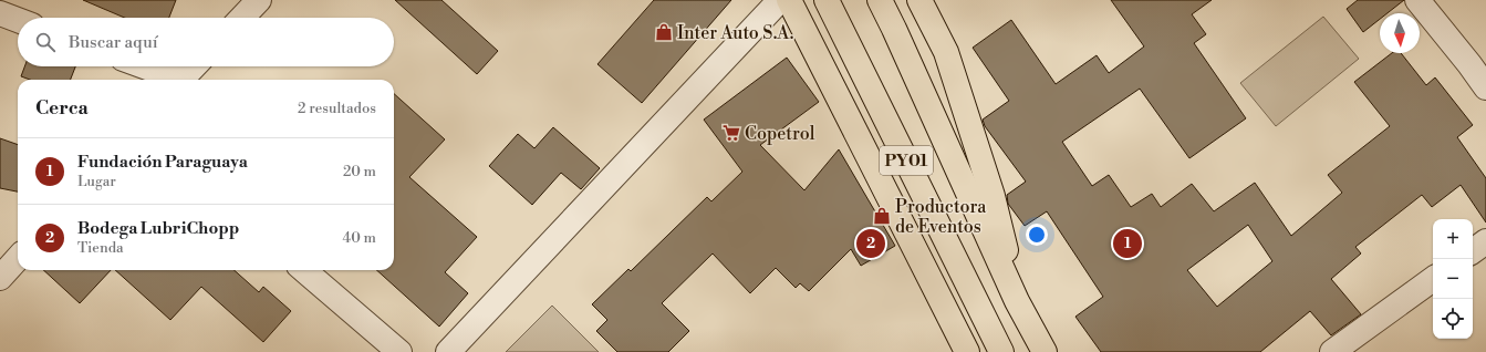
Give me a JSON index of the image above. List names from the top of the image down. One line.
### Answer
{"streets":{"highway":["PY01"]},"places":{"shop":["Inter Auto S.A.","Productora de Eventos"],"supermarket":["Copetrol"]},"north":"bottom","page":{"search":"Buscar aquí","heading":["Cerca","2 resultados"],"list":[{"mark":"1","name":"Fundación Paraguaya","note":"Lugar","value":"20 m"},{"mark":"2","name":"Bodega LubriChopp","note":"Tienda","value":"40 m"}],"map_buttons":["+","−"],"pins":["1","2"]}}
